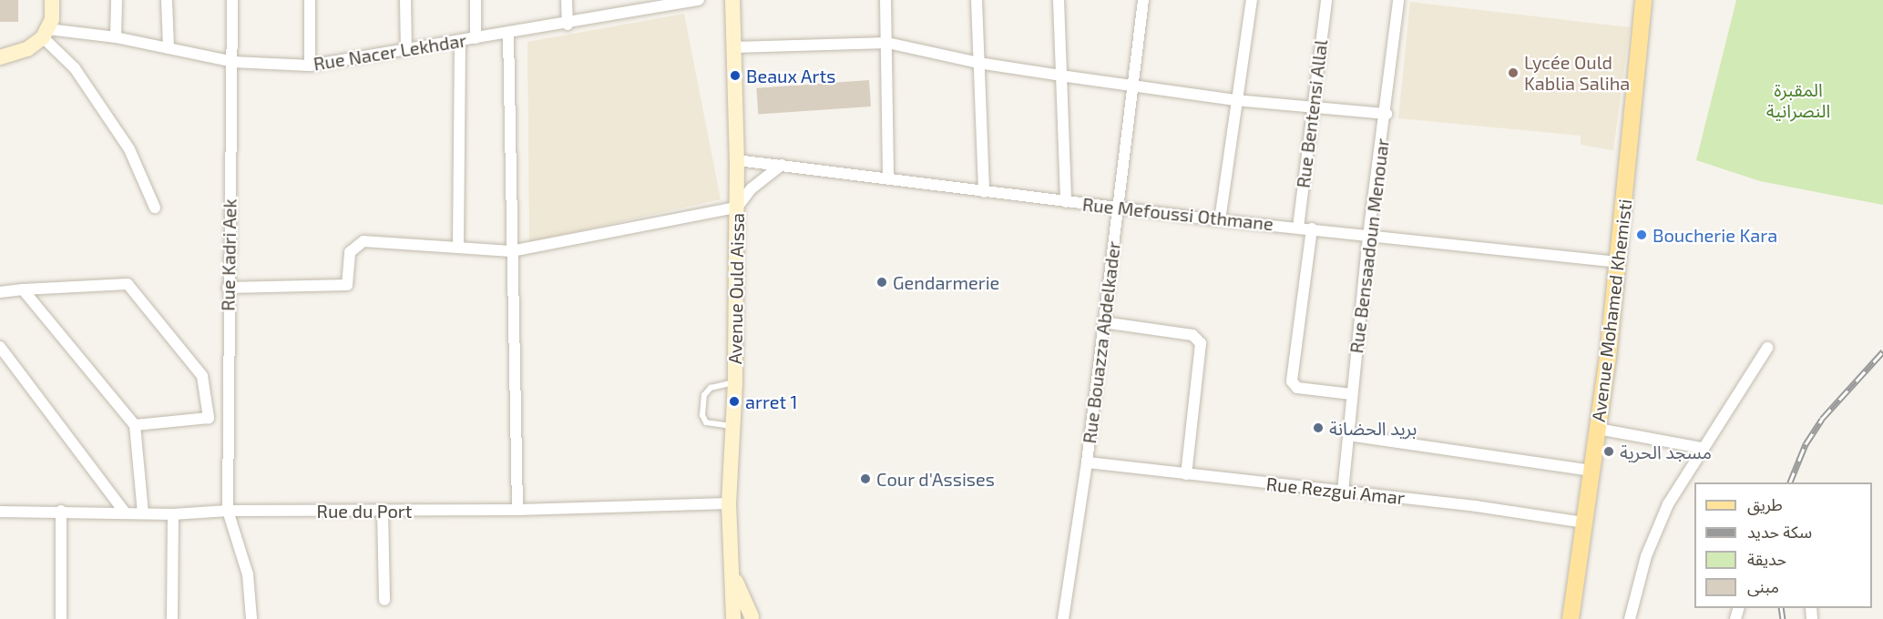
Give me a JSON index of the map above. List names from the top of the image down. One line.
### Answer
{"streets":{"main road":["Avenue Ould Aissa","Avenue Mohamed Khemisti"],"street":["Rue Nacer Lekhdar","Rue Bentensi Allal","Rue Mefoussi Othmane","Rue Bensaadoun Menouar","Rue Kadri Aek","Rue Bouazza Abdelkader","Rue Rezgui Amar","Rue du Port"]},"crossings":[["Rue Nacer Lekhdar","Rue Kadri Aek"],["Rue Bentensi Allal","Rue Mefoussi Othmane"],["Rue Mefoussi Othmane","Rue Bensaadoun Menouar"],["Rue Mefoussi Othmane","Avenue Ould Aissa"],["Rue Mefoussi Othmane","Avenue Mohamed Khemisti"],["Rue Mefoussi Othmane","Rue Bouazza Abdelkader"],["Rue Bensaadoun Menouar","Rue Rezgui Amar"],["Rue Kadri Aek","Rue du Port"],["Avenue Ould Aissa","Rue du Port"],["Avenue Mohamed Khemisti","Rue Rezgui Amar"],["Rue Bouazza Abdelkader","Rue Rezgui Amar"]],"parks":["المقبرة النصرانية"],"places":["Lycée Ould Kablia Saliha","Beaux Arts","Boucherie Kara","Gendarmerie","arret 1","بريد الحضانة","مسجد الحرية","Cour d'Assises"],"legend":["طريق","سكة حديد","حديقة","مبنى"]}
